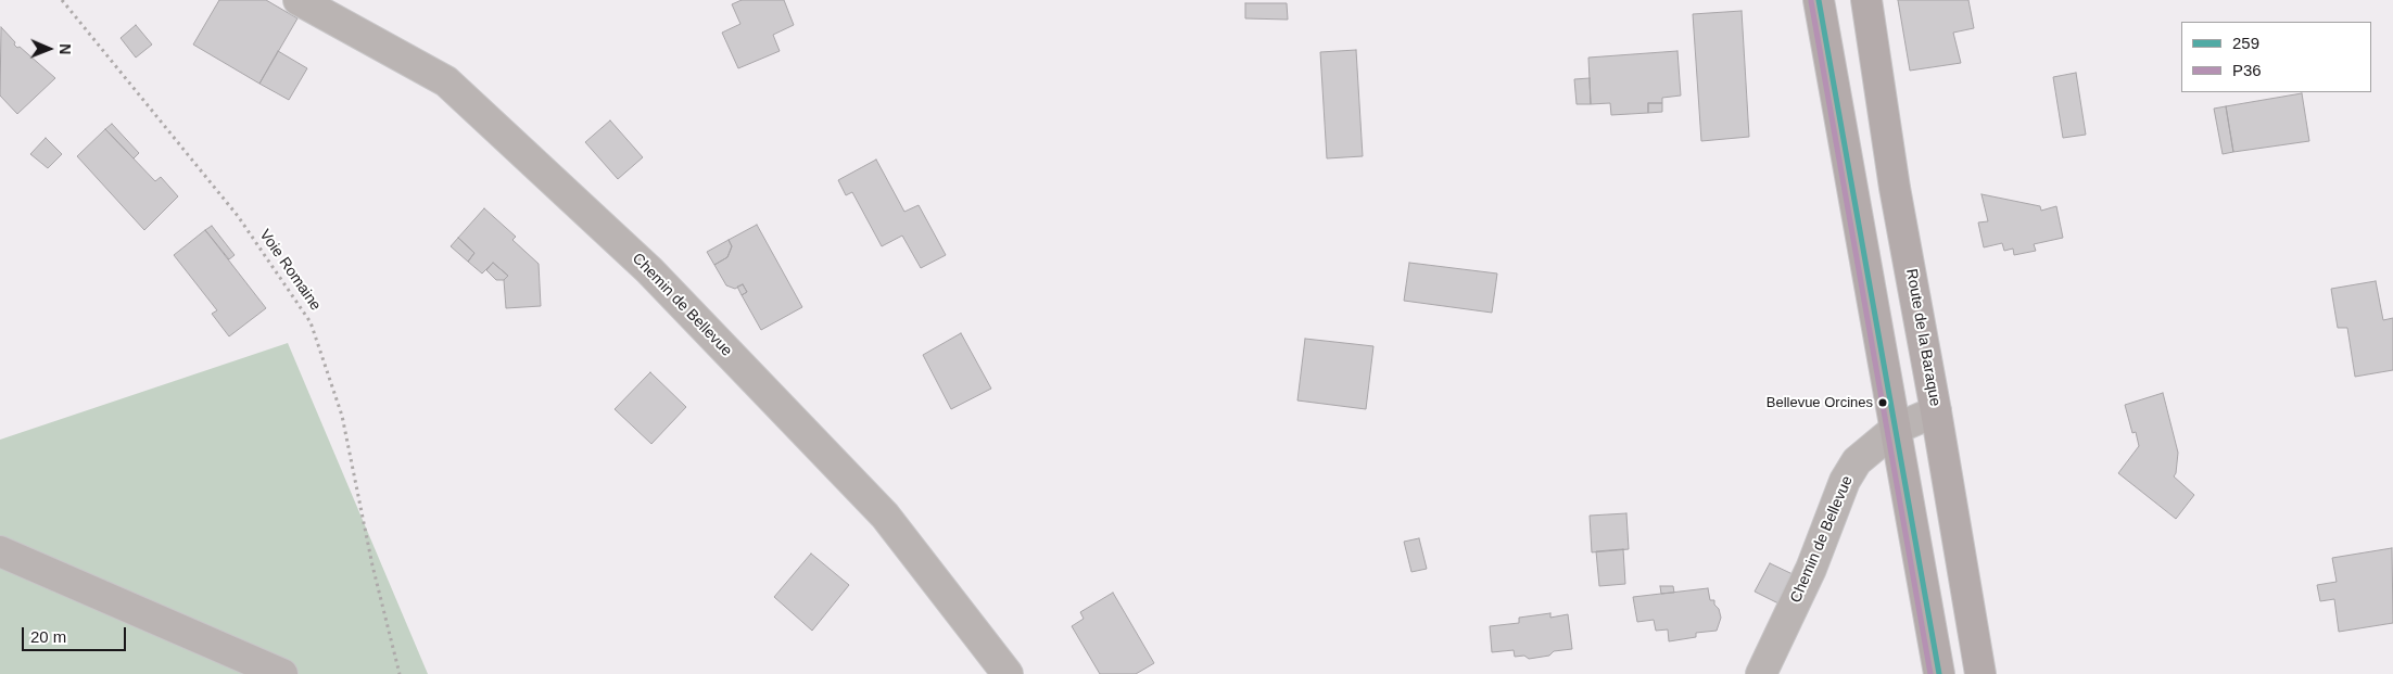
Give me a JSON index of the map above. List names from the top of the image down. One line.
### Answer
{"streets":{"main road":["Route de la Baraque"],"street":["Chemin de Bellevue"],"path":["Voie Romaine"]},"crossings":[["Chemin de Bellevue","Route de la Baraque"]],"places":["Bellevue Orcines"],"lines":["transit line 259","transit line P36"],"legend":["259","P36"],"scale_bar":"20 m","north":"right"}
